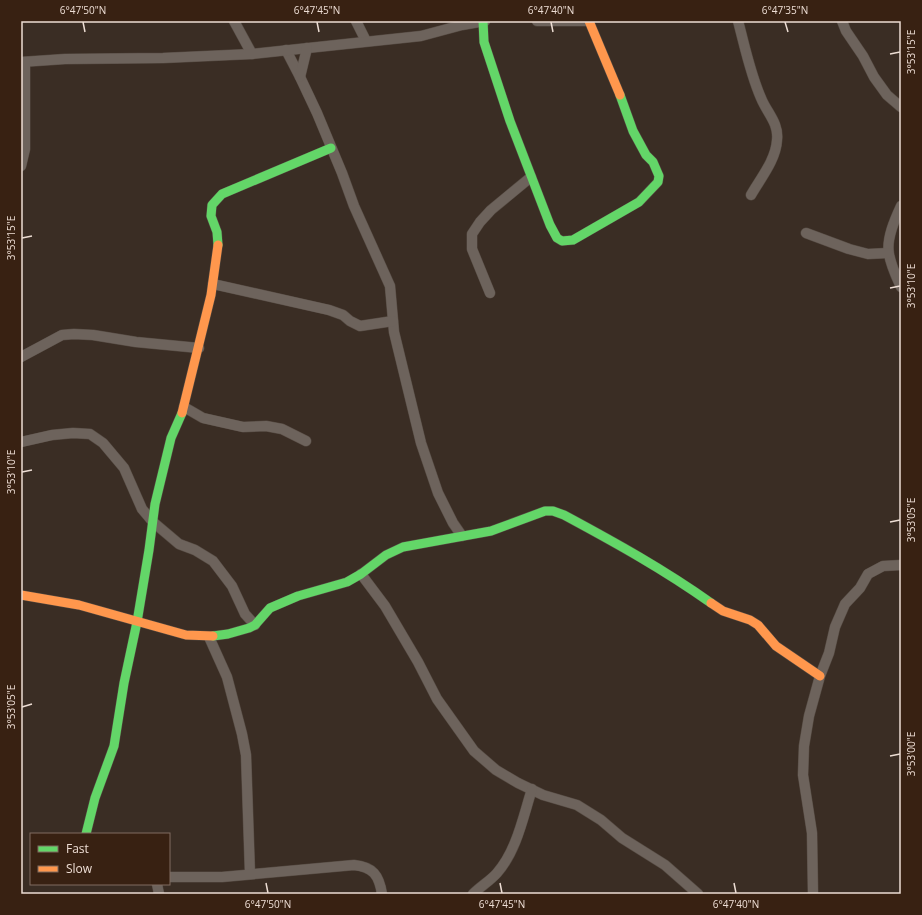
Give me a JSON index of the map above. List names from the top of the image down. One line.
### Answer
{"legend":["Fast","Slow"],"coordinates":["6°47'50\"N","6°47'45\"N","6°47'40\"N","6°47'35\"N","3°53'15\"E","3°53'10\"E","3°53'05\"E","3°53'00\"E"]}
